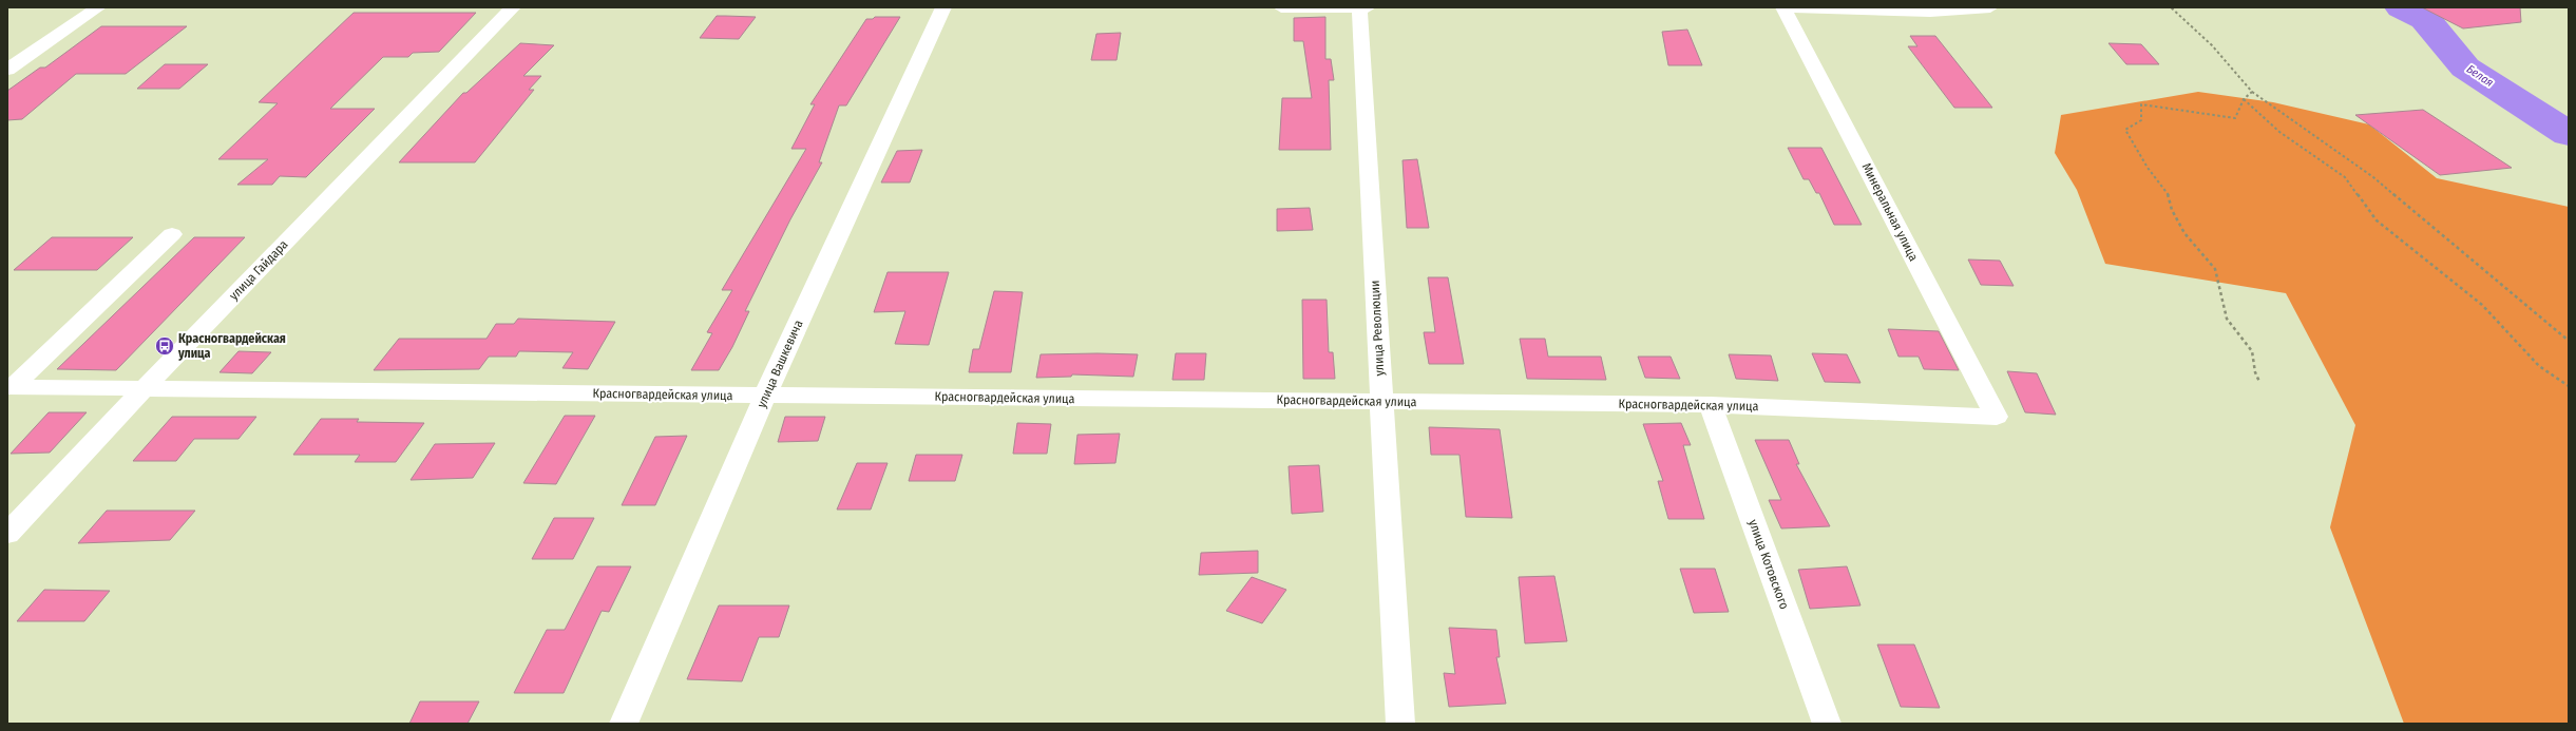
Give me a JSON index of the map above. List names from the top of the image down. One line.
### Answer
{"streets":{"street":["Минеральная улица","улица Гайдара","улица Революции","улица Вашкевича","Красногвардейская улица","улица Котовского"]},"crossings":[["Минеральная улица","Красногвардейская улица"],["улица Гайдара","Красногвардейская улица"],["улица Революции","Красногвардейская улица"],["улица Вашкевича","Красногвардейская улица"],["Красногвардейская улица","улица Котовского"]],"water":["Белая"],"places":{"bus stop":["Красногвардейская улица"]}}
